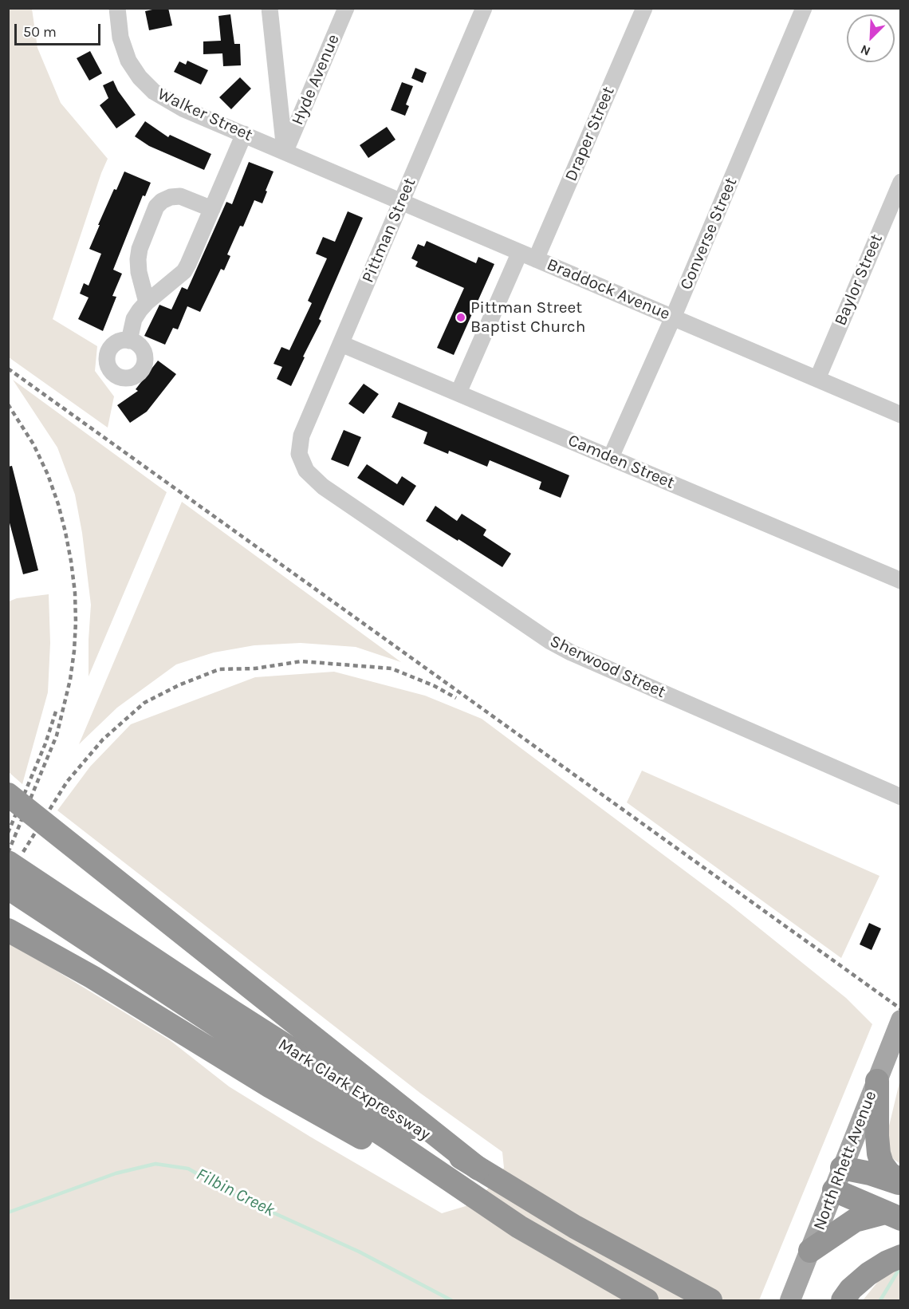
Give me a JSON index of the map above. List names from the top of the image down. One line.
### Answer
{"streets":{"highway":["Mark Clark Expressway"],"main road":["North Rhett Avenue"],"street":["Hyde Avenue","Walker Street","Draper Street","Pittman Street","Converse Street","Baylor Street","Braddock Avenue","Camden Street","Sherwood Street"]},"crossings":[["Hyde Avenue","Walker Street"],["Walker Street","Braddock Avenue"],["Draper Street","Braddock Avenue"],["Pittman Street","Braddock Avenue"],["Pittman Street","Camden Street"],["Pittman Street","Sherwood Street"],["Converse Street","Braddock Avenue"],["Converse Street","Camden Street"],["Baylor Street","Braddock Avenue"]],"water":["Filbin Creek"],"places":["Pittman Street Baptist Church"],"scale_bar":"50 m","north":"bottom left"}
